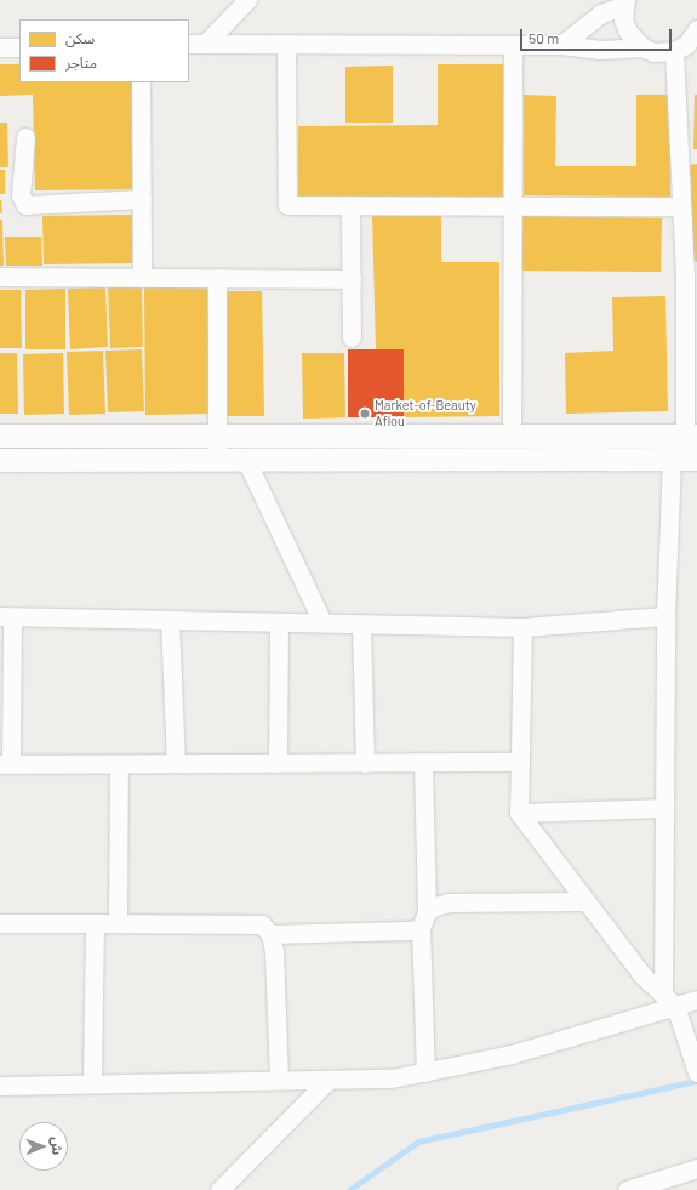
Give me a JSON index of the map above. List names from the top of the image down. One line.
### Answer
{"places":["Market-of-Beauty Aflou"],"legend":["سكن","متاجر"],"scale_bar":"50 m","north":"right"}
